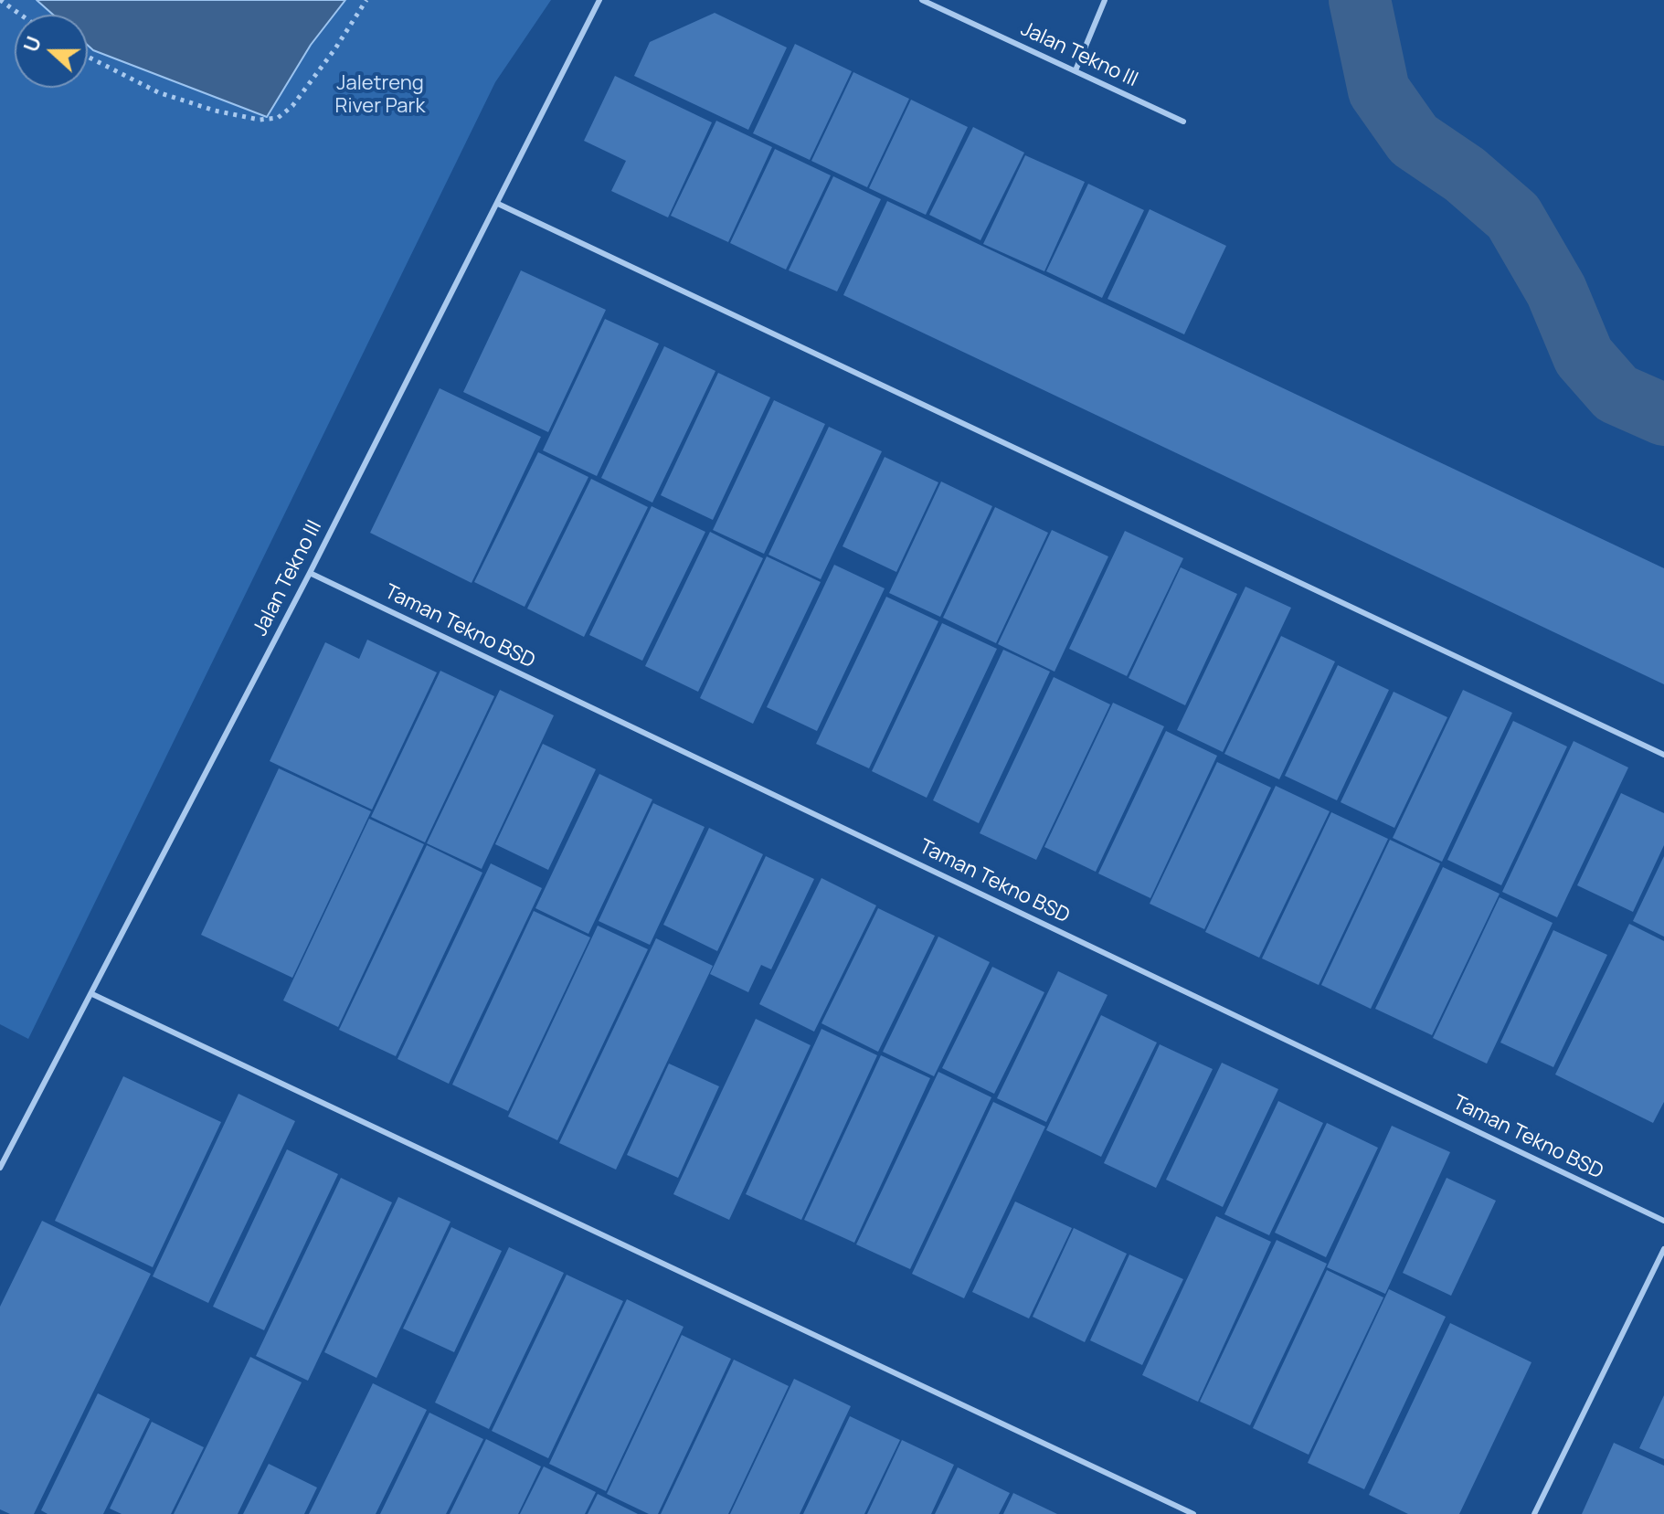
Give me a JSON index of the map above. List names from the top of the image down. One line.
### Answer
{"streets":{"lane":["Jalan Tekno III","Taman Tekno BSD"]},"crossings":[["Jalan Tekno III","Taman Tekno BSD"]],"parks":["Jaletreng River Park"],"north":"left"}
